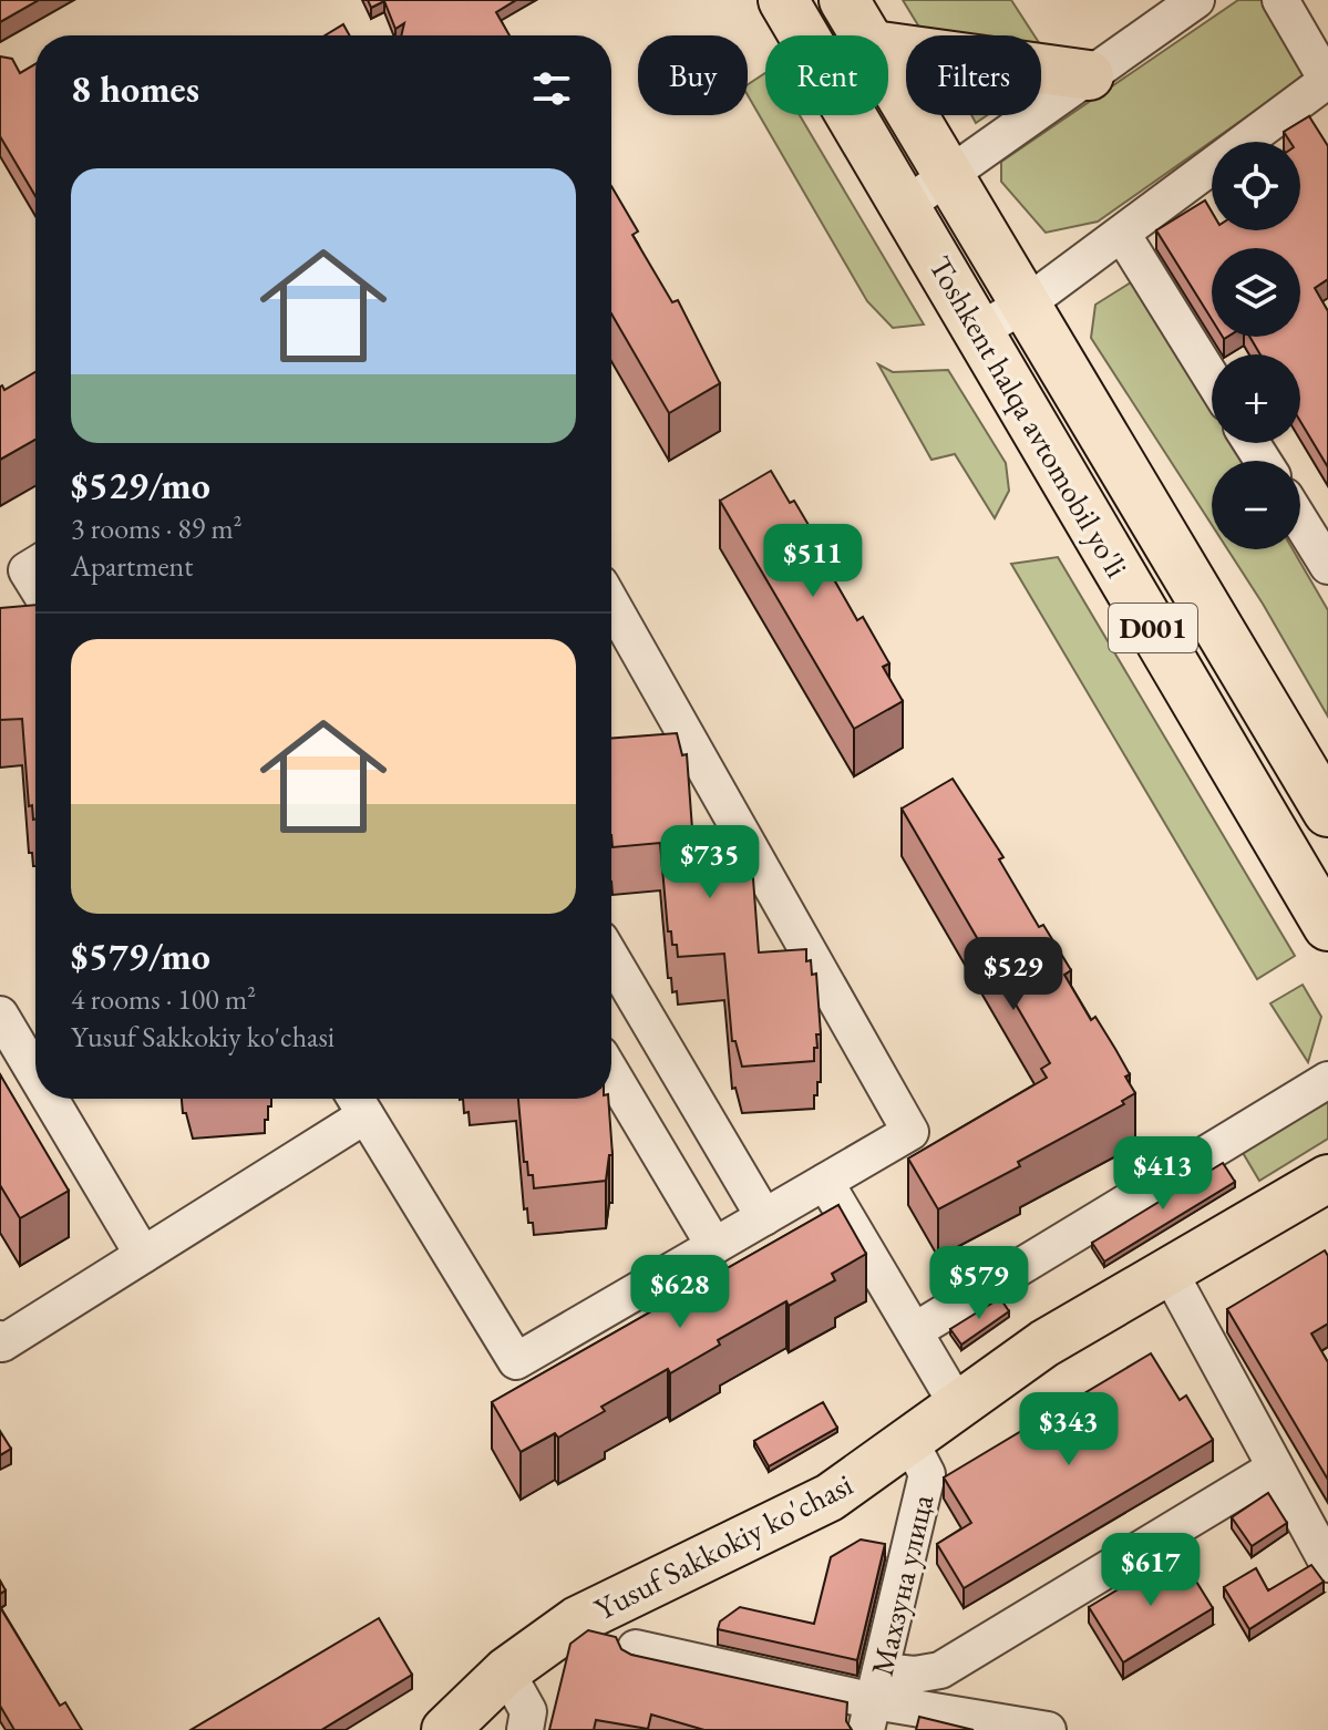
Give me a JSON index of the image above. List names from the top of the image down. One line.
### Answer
{"streets":{"highway":["Toshkent halqa avtomobil yo'li","D001"],"main road":["Yusuf Sakkokiy ko'chasi"],"street":["Махзуна улица"]},"crossings":[["Yusuf Sakkokiy ko'chasi","Махзуна улица"]],"page":{"chip":["Buy","Rent","Filters"],"heading":"8 homes","map_buttons":["+","−"],"list":[{"name":"$529/mo","note":"3 rooms · 89 m² · Apartment"},{"name":"$579/mo","note":"4 rooms · 100 m² · Yusuf Sakkokiy ko'chasi"}],"price":["$511","$735","$529","$413","$579","$628","$343","$617"]}}
